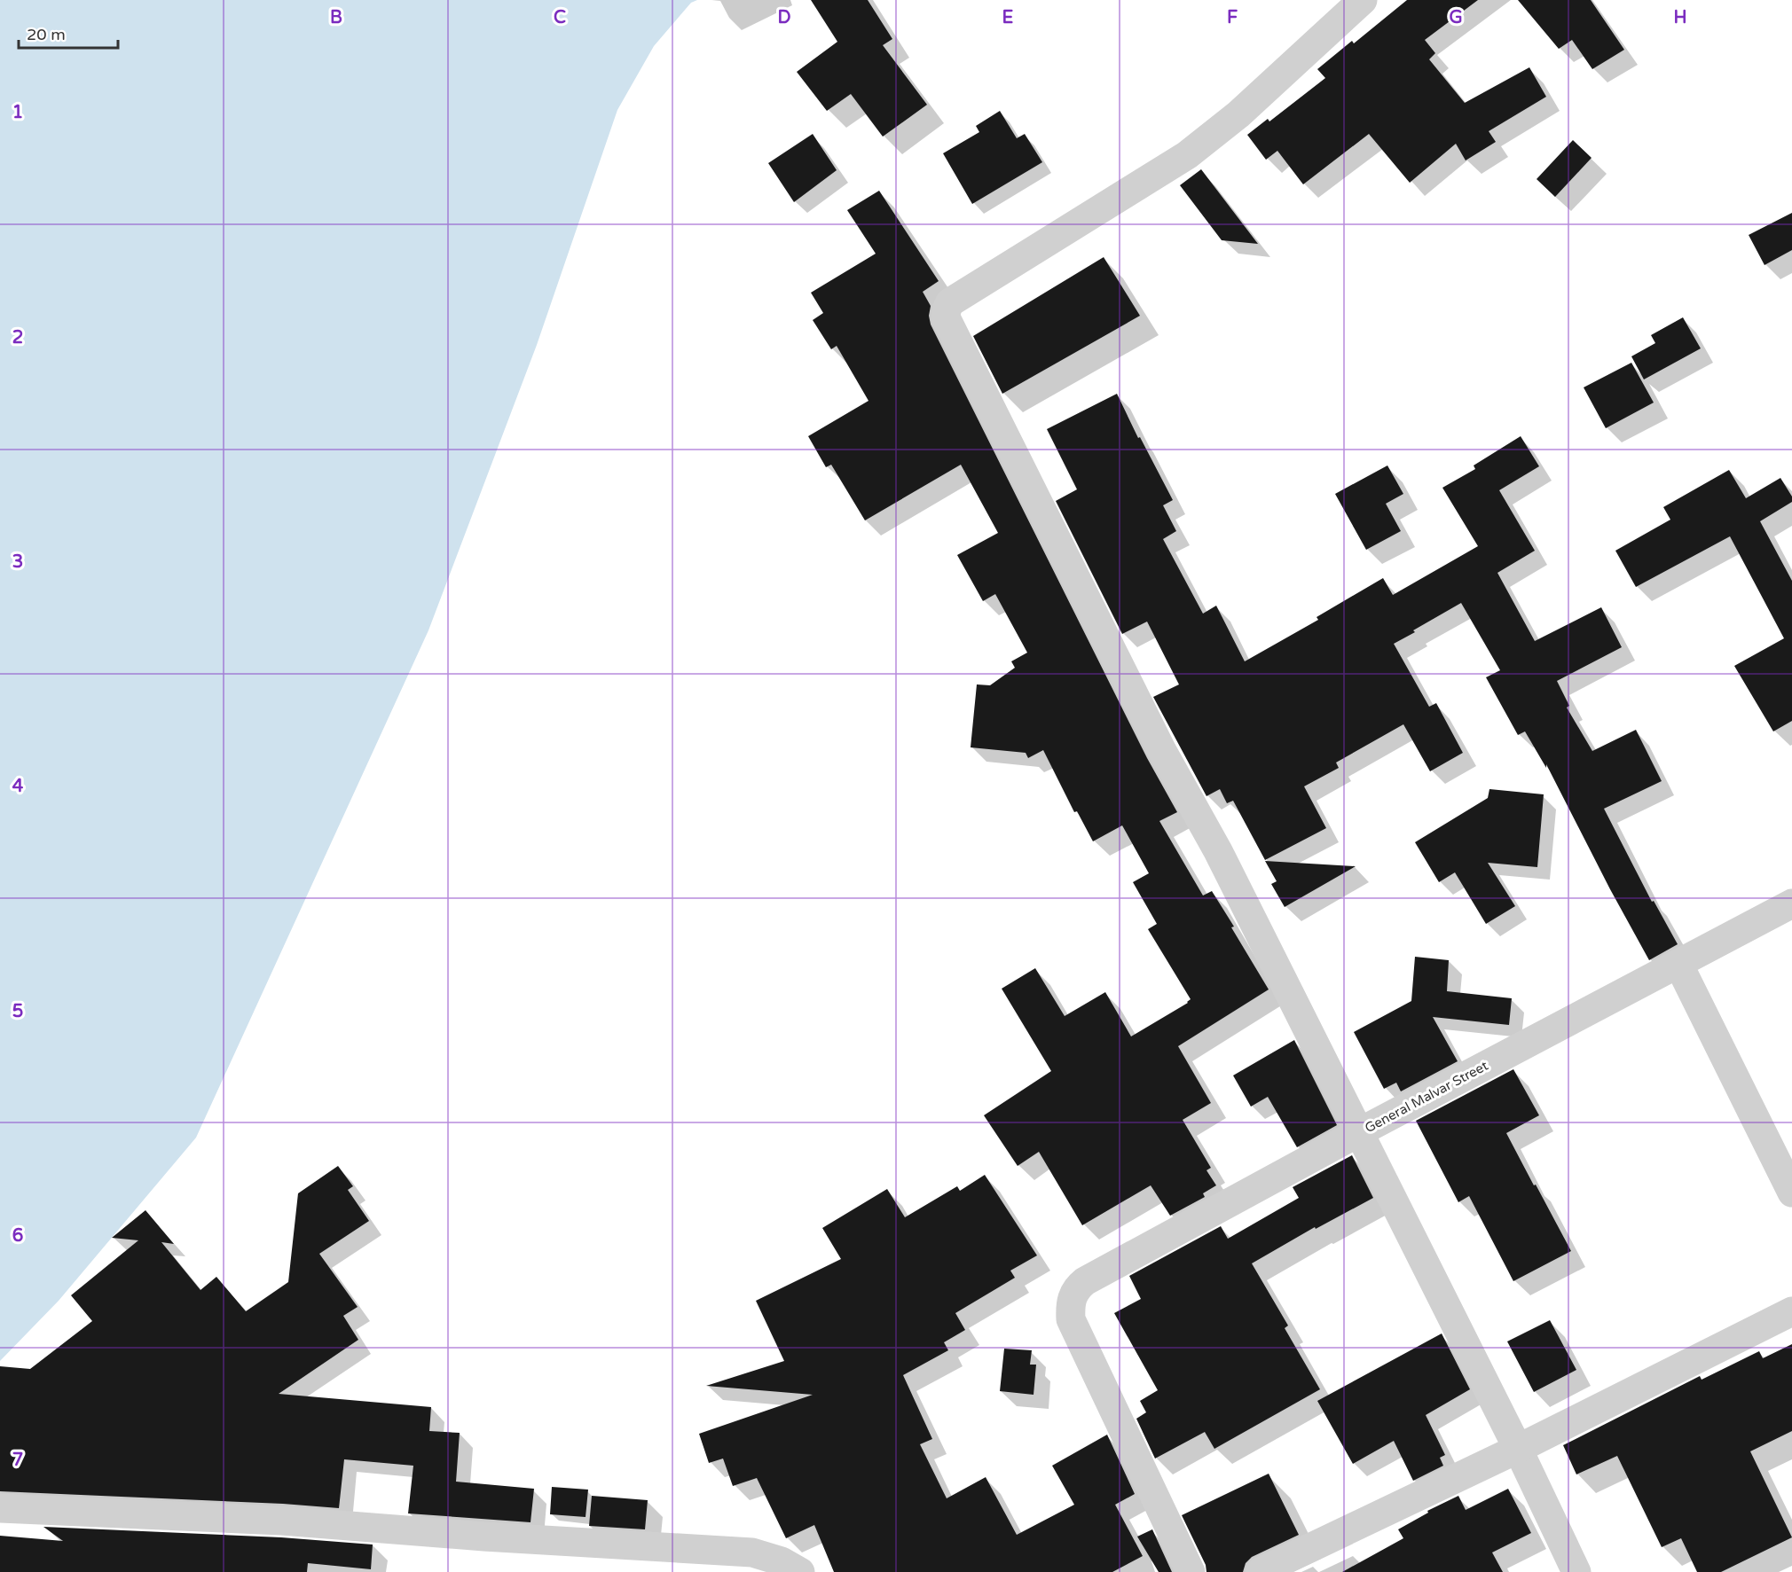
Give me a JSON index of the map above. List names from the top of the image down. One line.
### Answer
{"streets":{"street":["General Malvar Street"]},"scale_bar":"20 m","grid":{"columns":["B","C","D","E","F","G","H"],"rows":["1","2","3","4","5","6","7"]}}
